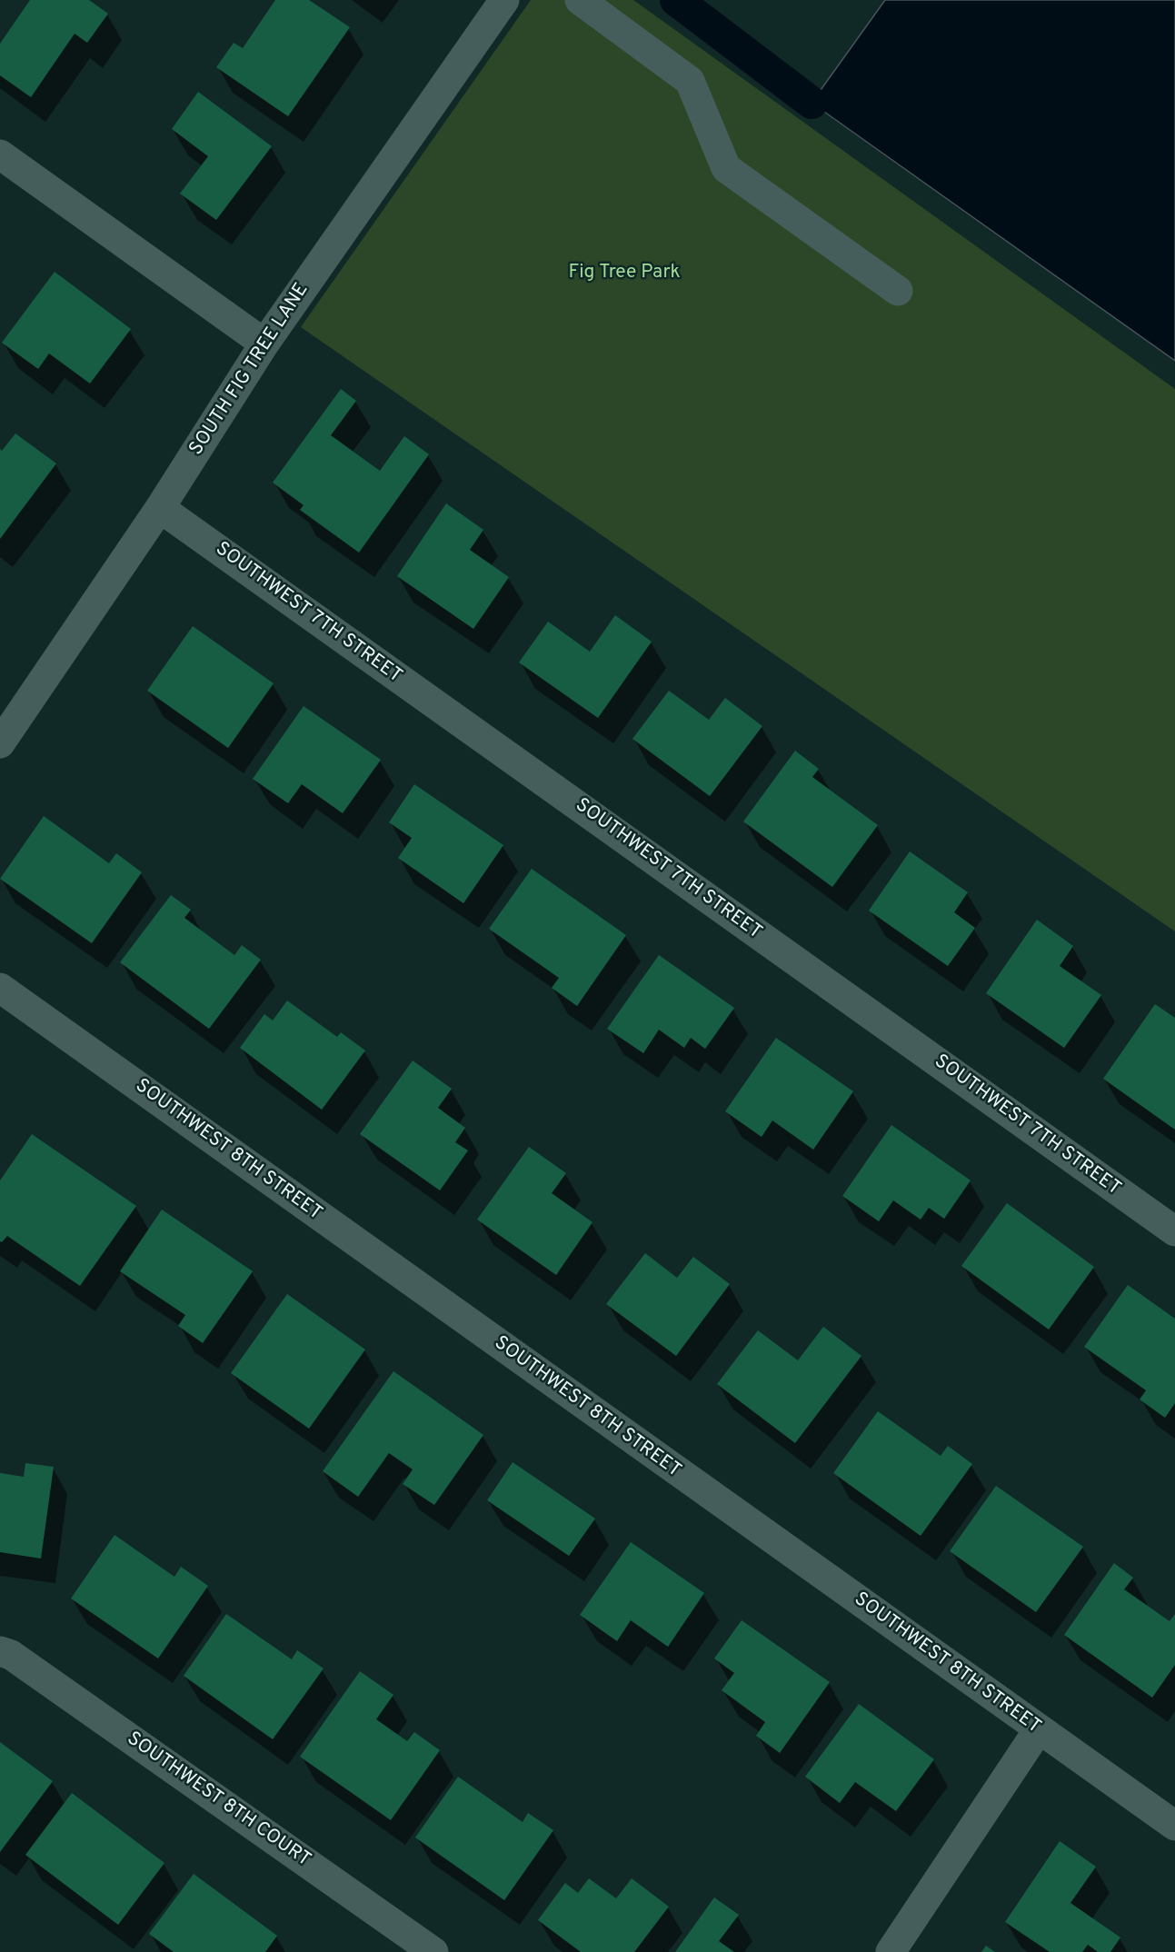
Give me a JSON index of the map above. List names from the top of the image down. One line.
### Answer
{"streets":{"street":["SOUTH FIG TREE LANE","SOUTHWEST 7TH STREET","SOUTHWEST 8TH STREET","SOUTHWEST 8TH COURT"]},"crossings":[["SOUTH FIG TREE LANE","SOUTHWEST 7TH STREET"]],"parks":["Fig Tree Park"]}
